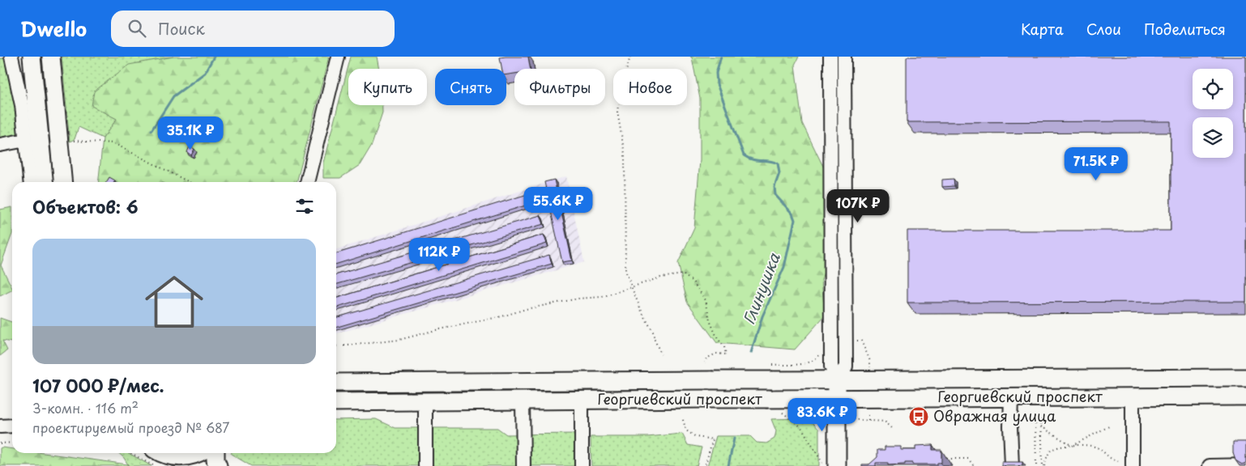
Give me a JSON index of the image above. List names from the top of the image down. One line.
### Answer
{"streets":{"main road":["Георгиевский проспект"]},"water":["Глинушка"],"places":{"bus stop":["Овражная улица"]},"page":{"header":"Dwello","search":"Поиск","nav":["Карта","Слои","Поделиться"],"chip":["Купить","Снять","Фильтры","Новое"],"price":["35.1K ₽","71.5K ₽","55.6K ₽","107K ₽","112K ₽","83.6K ₽"],"heading":"Объектов: 6","list":[{"name":"107 000 ₽/мес.","note":"3-комн. · 116 m² · проектируемый проезд № 687"}]}}
